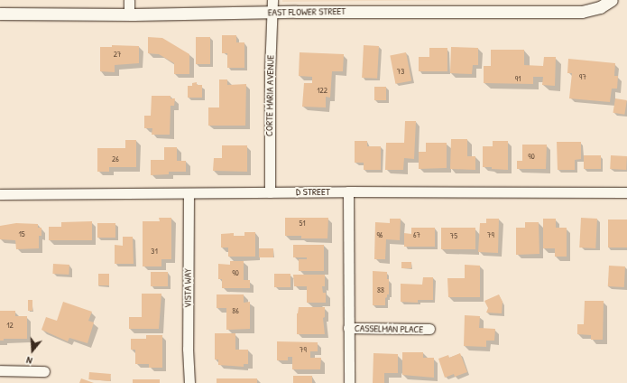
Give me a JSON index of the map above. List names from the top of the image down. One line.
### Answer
{"streets":{"street":["EAST FLOWER STREET","CORTE MARIA AVENUE","D STREET","VISTA WAY","CASSELMAN PLACE"]},"crossings":[["EAST FLOWER STREET","CORTE MARIA AVENUE"],["CORTE MARIA AVENUE","D STREET"],["D STREET","VISTA WAY"]],"house_numbers":["27","73","97","91","122","90","26","51","15","96","67","79","75","31","90","88","86","12","79"],"north":"bottom"}
